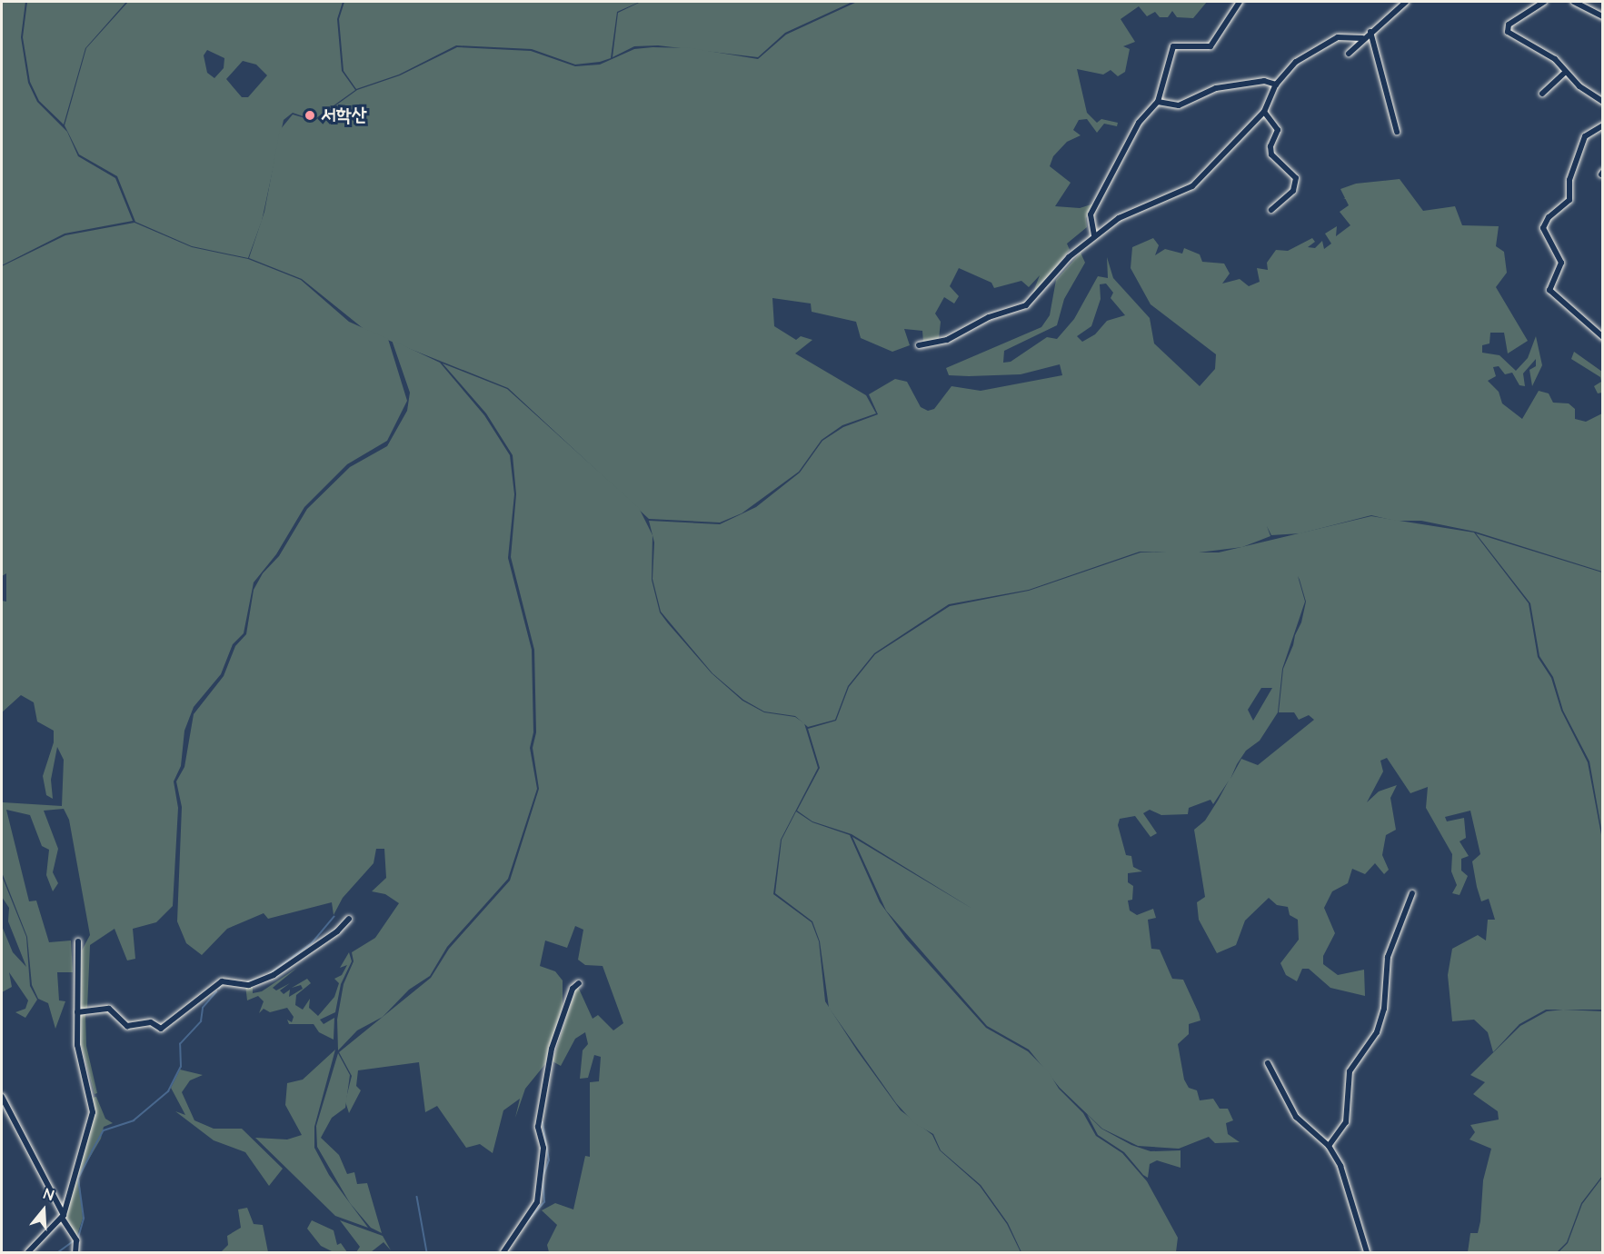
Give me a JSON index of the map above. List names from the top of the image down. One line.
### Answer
{"places":["서학산"],"north":"top"}
